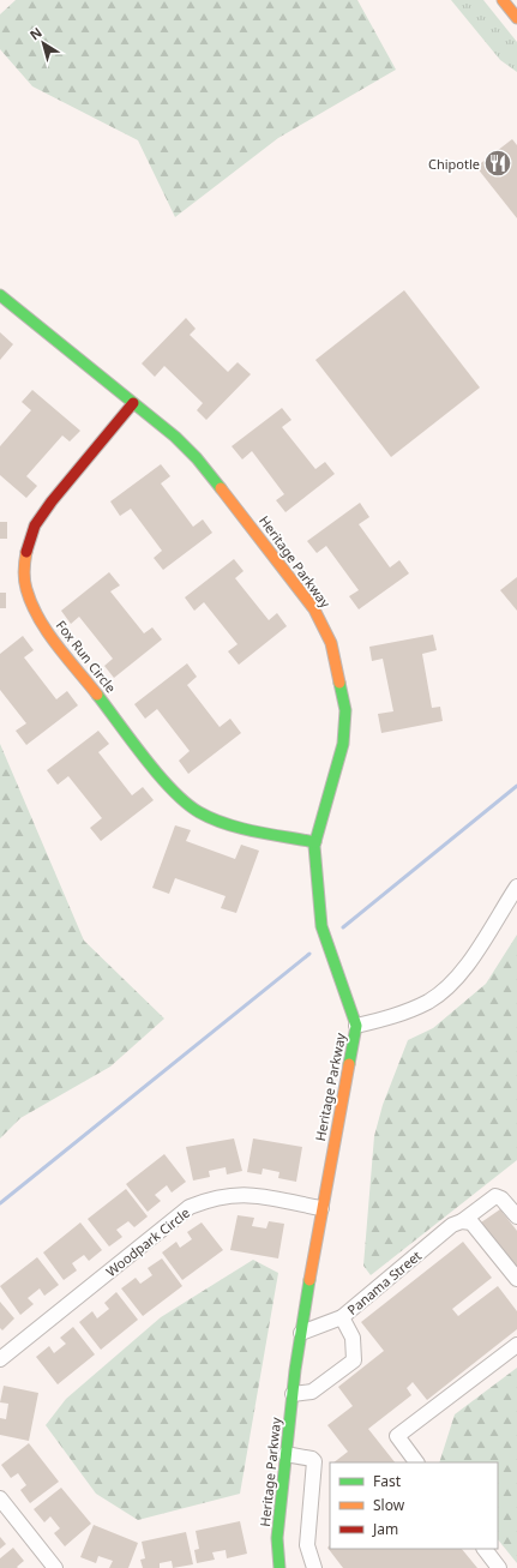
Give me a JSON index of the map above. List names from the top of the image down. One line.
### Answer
{"streets":{"street":["Heritage Parkway","Fox Run Circle","Woodpark Circle","Panama Street"]},"crossings":[["Heritage Parkway","Fox Run Circle"],["Heritage Parkway","Woodpark Circle"],["Heritage Parkway","Panama Street"]],"places":{"restaurant":["Chipotle"]},"legend":["Fast","Slow","Jam"],"north":"top left"}
